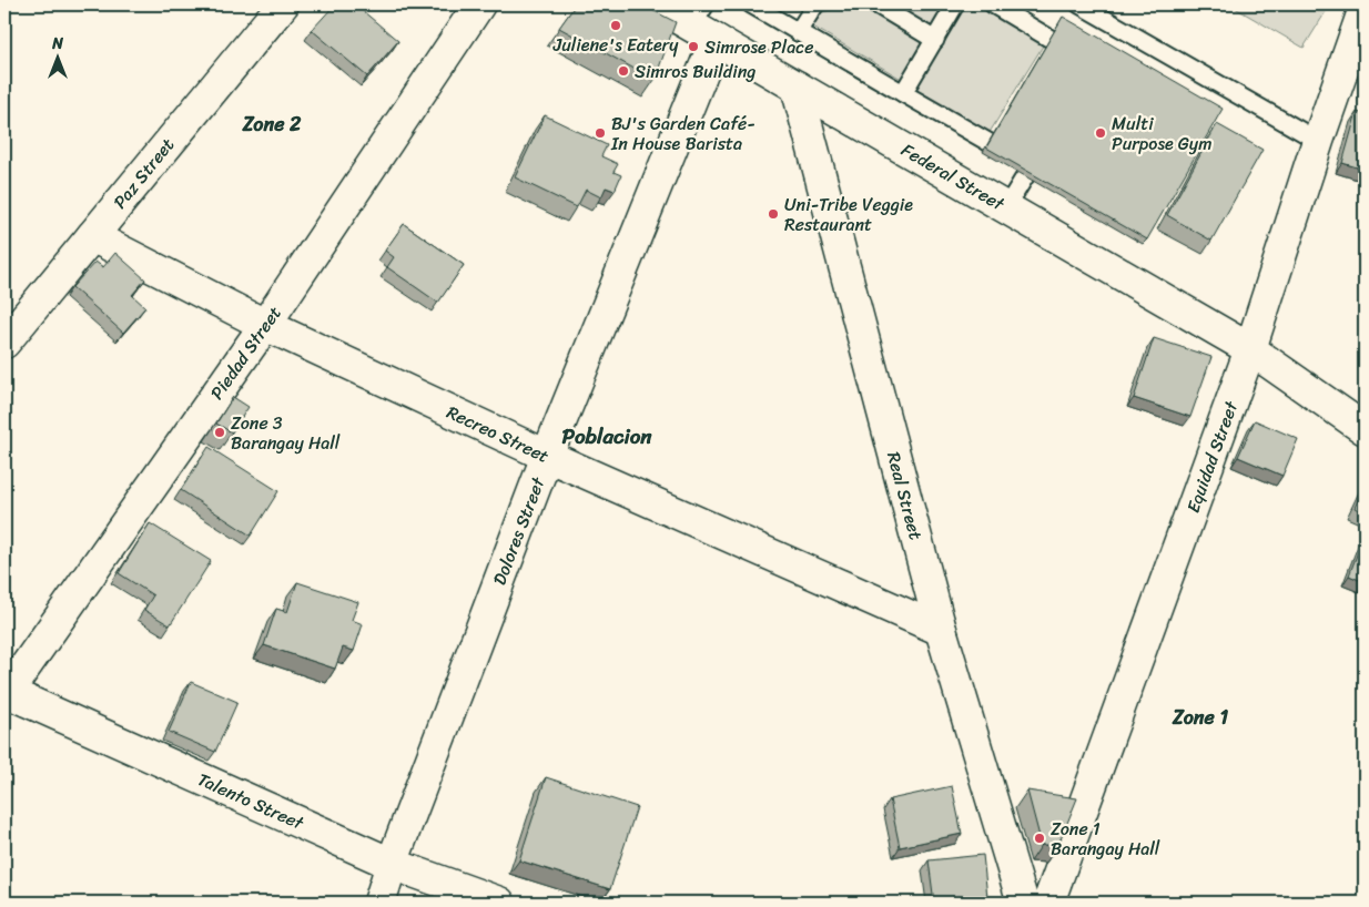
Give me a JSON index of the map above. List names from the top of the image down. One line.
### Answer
{"streets":{"street":["Paz Street","Federal Street","Piedad Street","Recreo Street","Equidad Street","Real Street","Dolores Street","Talento Street"]},"crossings":[["Paz Street","Recreo Street"],["Federal Street","Equidad Street"],["Federal Street","Real Street"],["Federal Street","Dolores Street"],["Piedad Street","Recreo Street"],["Piedad Street","Talento Street"],["Recreo Street","Real Street"],["Recreo Street","Dolores Street"],["Dolores Street","Talento Street"]],"districts":["Zone 2","Poblacion","Zone 1"],"places":["Juliene's Eatery","Simrose Place","Simros Building","BJ's Garden Café- In House Barista","Multi Purpose Gym","Uni-Tribe Veggie Restaurant","Zone 3 Barangay Hall","Zone 1 Barangay Hall"],"north":"top"}
